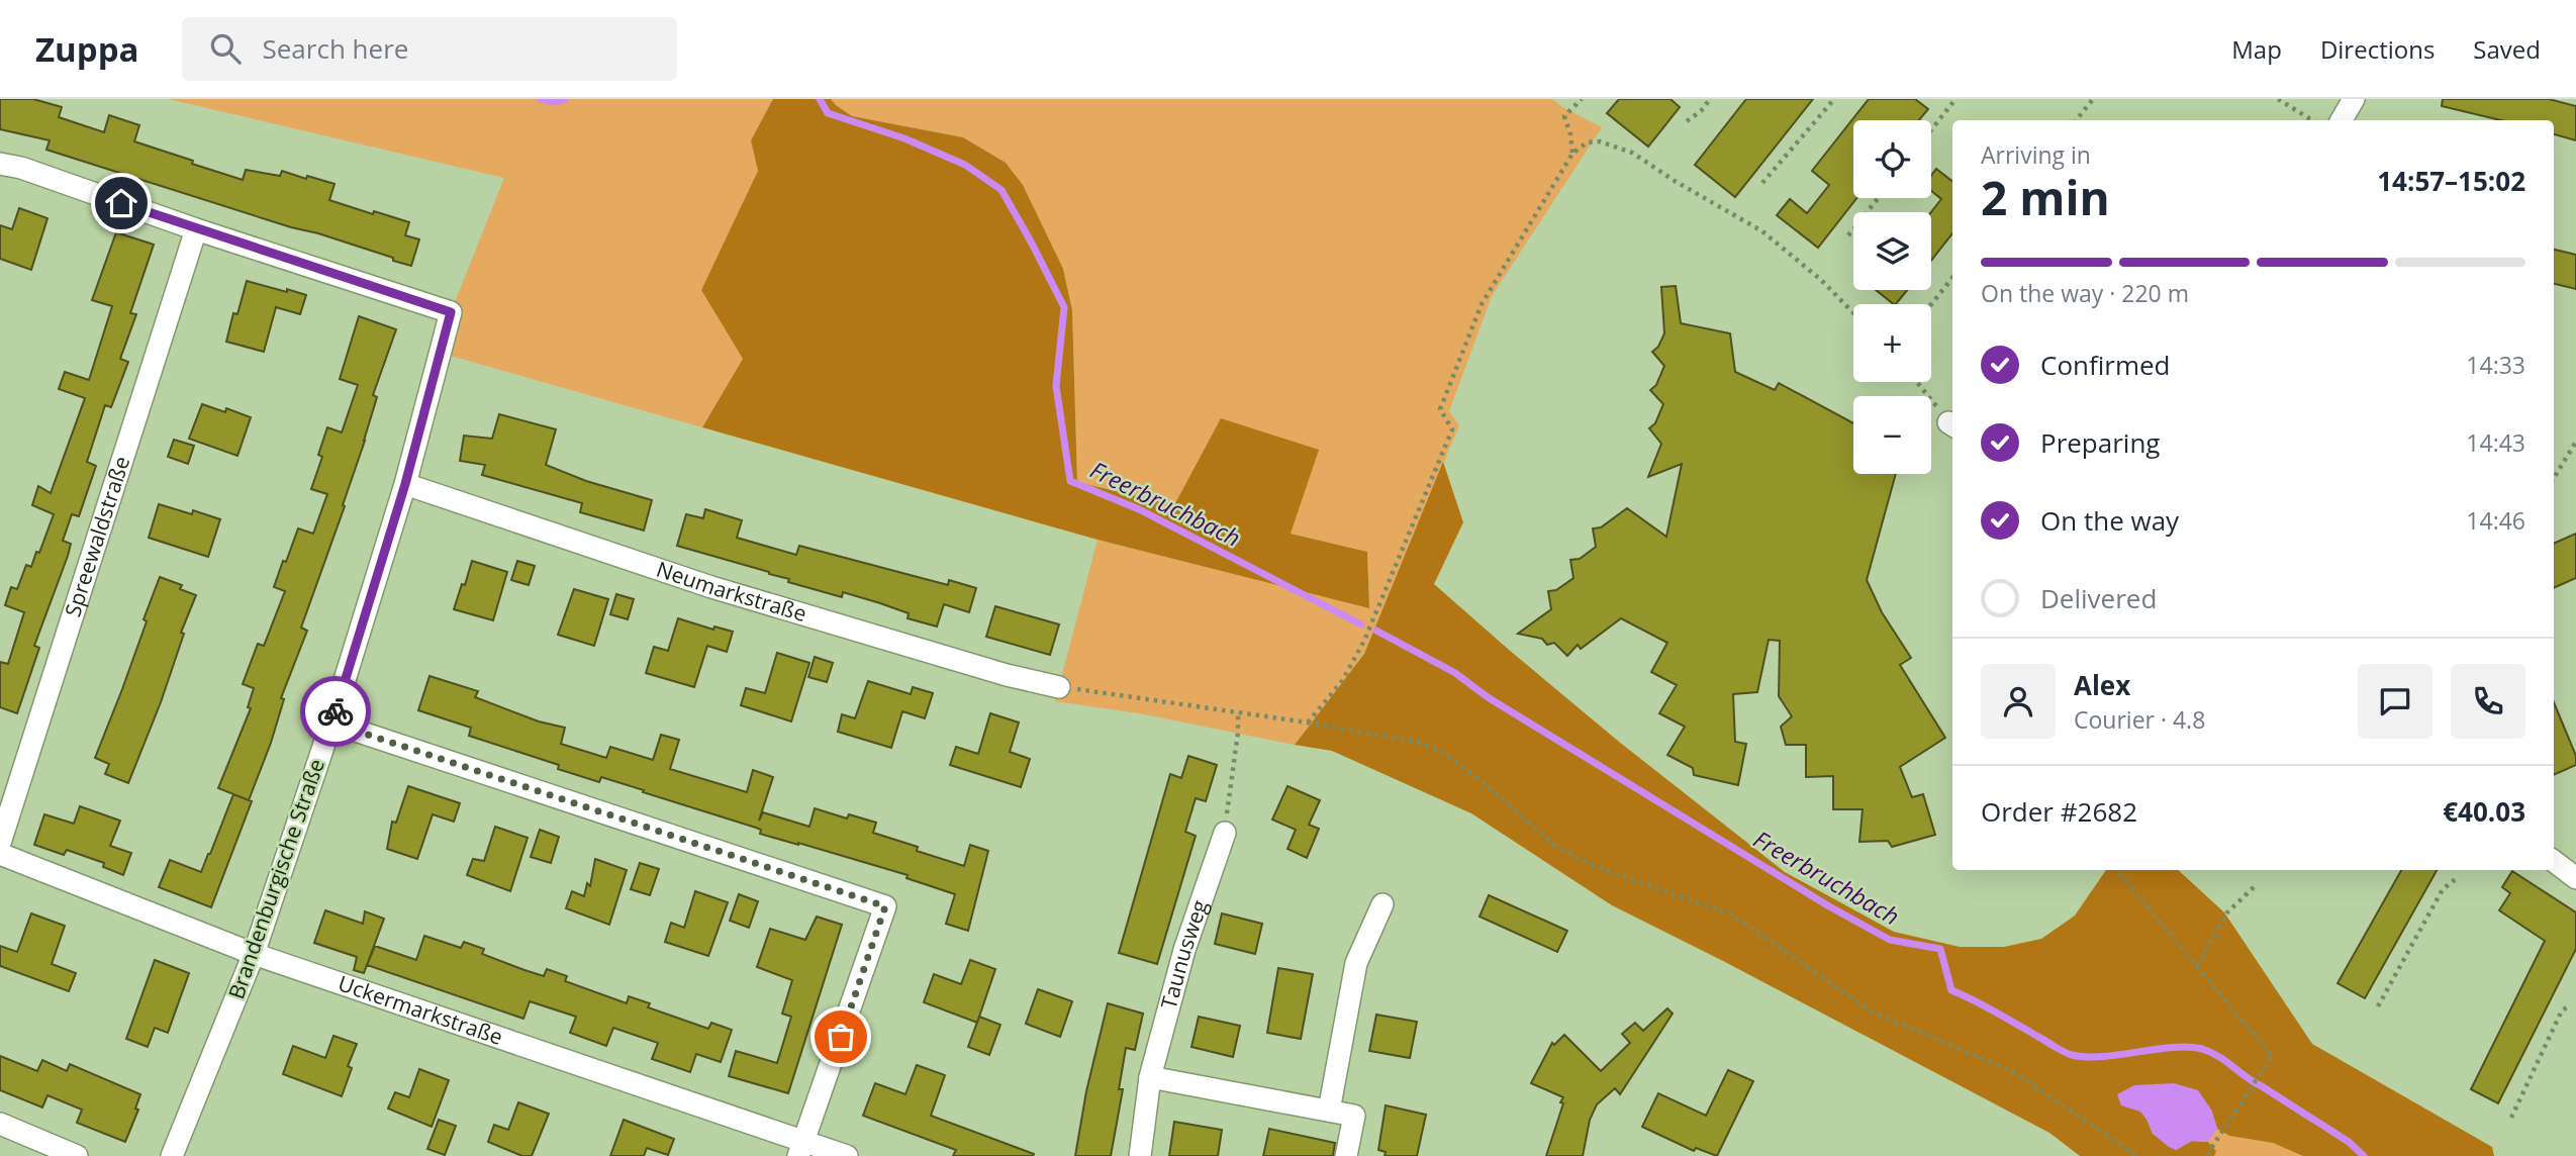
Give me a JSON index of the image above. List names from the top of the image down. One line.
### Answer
{"streets":{"street":["Spreewaldstraße","Neumarkstraße","Brandenburgische Straße","Taunusweg","Uckermarkstraße"]},"crossings":[["Spreewaldstraße","Brandenburgische Straße"],["Neumarkstraße","Brandenburgische Straße"],["Brandenburgische Straße","Uckermarkstraße"]],"water":["Freerbruchbach"],"page":{"header":"Zuppa","search":"Search here","nav":["Map","Directions","Saved"],"map_buttons":["+","−"],"heading":["2 min","Arriving in","14:57–15:02"],"panel":["Alex","Courier · 4.8","Order #2682","€40.03"],"bar":"On the way · 220 m","list":[["Confirmed","14:33"],["Preparing","14:43"],["On the way","14:46"],"Delivered"]}}
